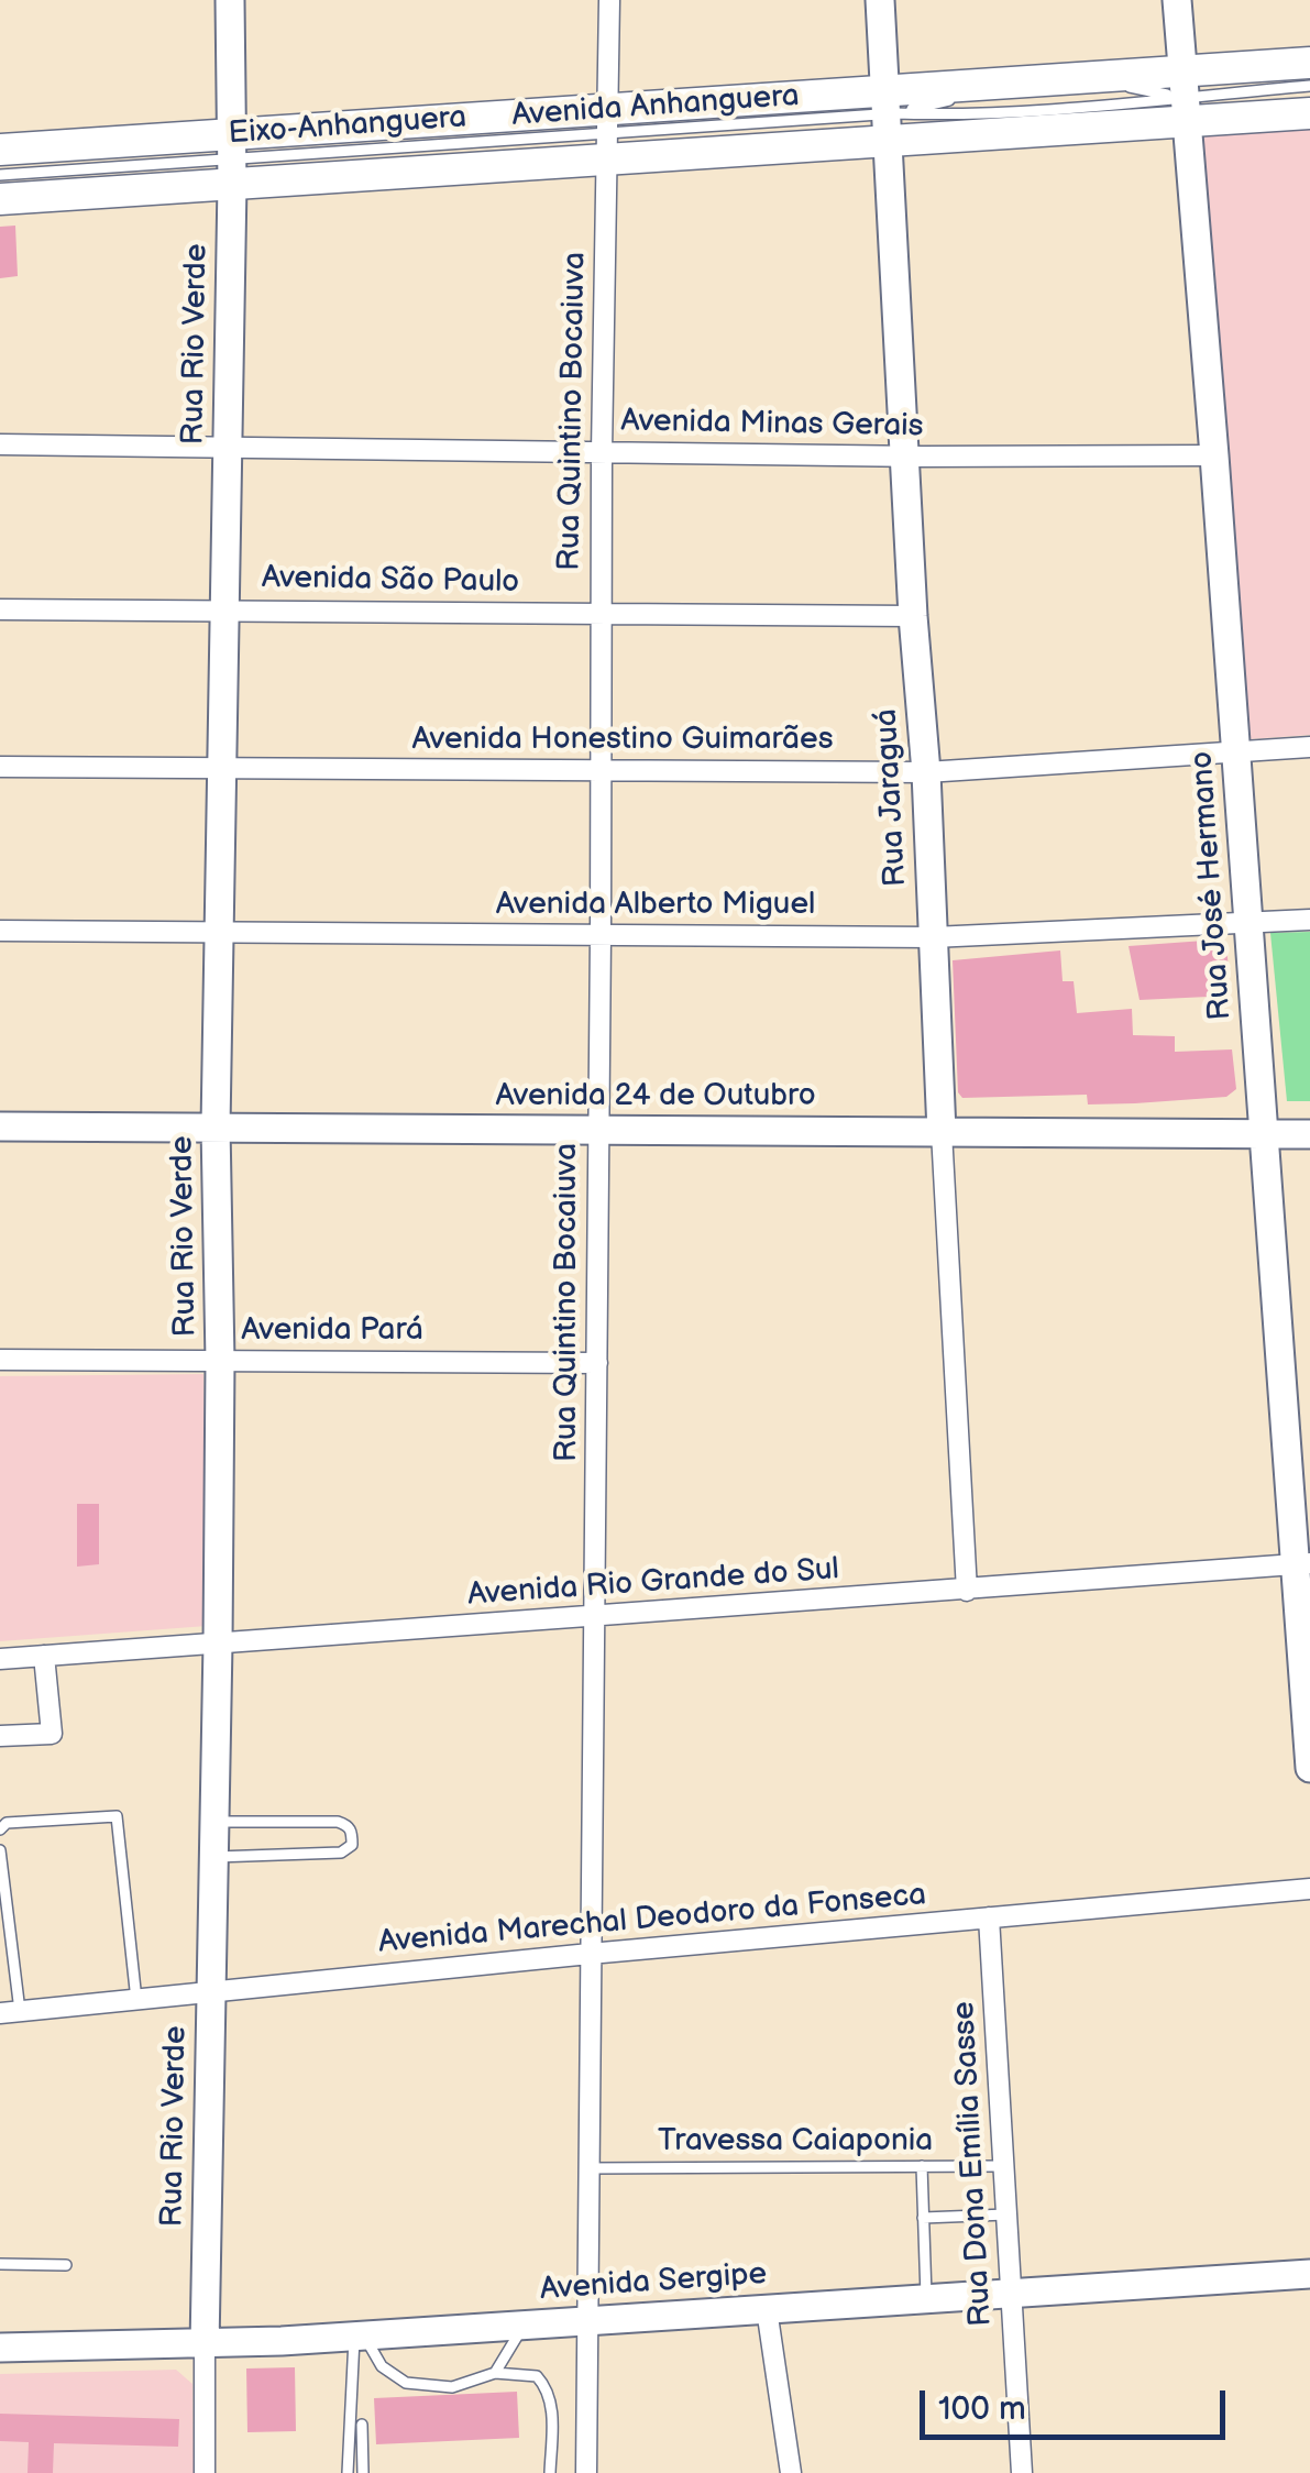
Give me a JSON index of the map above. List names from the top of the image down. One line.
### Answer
{"streets":{"main road":["Avenida Anhanguera"],"street":["Rua Rio Verde","Rua Quintino Bocaiuva","Avenida Minas Gerais","Avenida São Paulo","Avenida Honestino Guimarães","Rua Jaraguá","Rua José Hermano","Avenida Alberto Miguel","Avenida 24 de Outubro","Avenida Pará","Avenida Rio Grande do Sul","Avenida Marechal Deodoro da Fonseca","Rua Dona Emília Sasse","Avenida Sergipe"],"lane":["Eixo-Anhanguera","Travessa Caiaponia"]},"crossings":[["Avenida Anhanguera","Eixo-Anhanguera"],["Avenida Anhanguera","Rua Rio Verde"],["Avenida Anhanguera","Rua Quintino Bocaiuva"],["Avenida Anhanguera","Rua Jaraguá"],["Avenida Anhanguera","Rua José Hermano"],["Eixo-Anhanguera","Rua Rio Verde"],["Rua Rio Verde","Avenida Minas Gerais"],["Rua Rio Verde","Avenida São Paulo"],["Rua Rio Verde","Avenida Honestino Guimarães"],["Rua Rio Verde","Avenida Alberto Miguel"],["Rua Rio Verde","Avenida 24 de Outubro"],["Rua Rio Verde","Avenida Pará"],["Rua Rio Verde","Avenida Rio Grande do Sul"],["Rua Rio Verde","Avenida Marechal Deodoro da Fonseca"],["Rua Rio Verde","Avenida Sergipe"],["Rua Quintino Bocaiuva","Avenida Minas Gerais"],["Rua Quintino Bocaiuva","Avenida São Paulo"],["Rua Quintino Bocaiuva","Avenida Honestino Guimarães"],["Rua Quintino Bocaiuva","Avenida Alberto Miguel"],["Rua Quintino Bocaiuva","Avenida 24 de Outubro"],["Rua Quintino Bocaiuva","Avenida Pará"],["Rua Quintino Bocaiuva","Avenida Rio Grande do Sul"],["Rua Quintino Bocaiuva","Avenida Marechal Deodoro da Fonseca"],["Rua Quintino Bocaiuva","Travessa Caiaponia"],["Rua Quintino Bocaiuva","Avenida Sergipe"],["Avenida Minas Gerais","Rua Jaraguá"],["Avenida Minas Gerais","Rua José Hermano"],["Avenida São Paulo","Rua Jaraguá"],["Avenida Honestino Guimarães","Rua Jaraguá"],["Avenida Honestino Guimarães","Rua José Hermano"],["Rua Jaraguá","Avenida Alberto Miguel"],["Rua Jaraguá","Avenida 24 de Outubro"],["Rua Jaraguá","Avenida Rio Grande do Sul"],["Rua José Hermano","Avenida Alberto Miguel"],["Rua José Hermano","Avenida 24 de Outubro"],["Rua José Hermano","Avenida Rio Grande do Sul"],["Avenida Marechal Deodoro da Fonseca","Rua Dona Emília Sasse"],["Travessa Caiaponia","Rua Dona Emília Sasse"],["Rua Dona Emília Sasse","Avenida Sergipe"]],"scale_bar":"100 m"}
